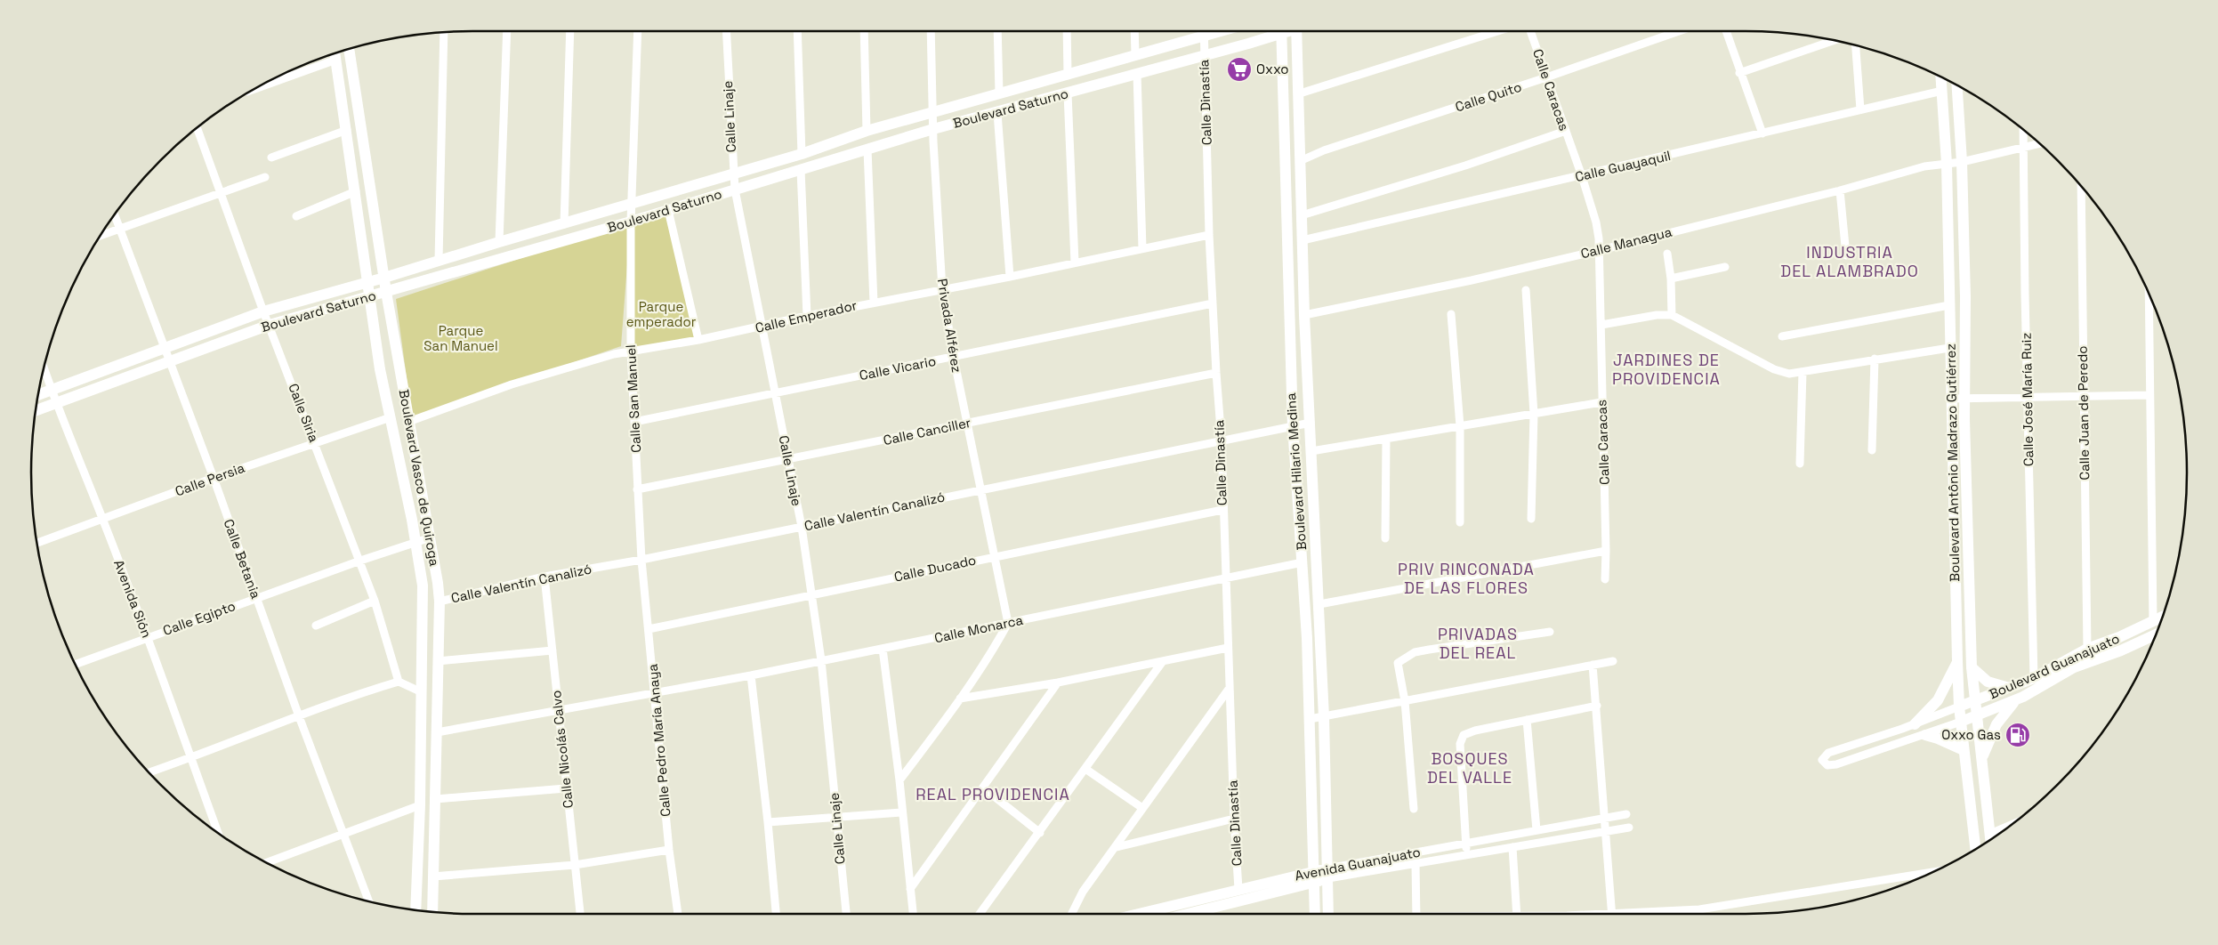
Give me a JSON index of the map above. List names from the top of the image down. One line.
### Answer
{"streets":{"street":["Calle Caracas","Calle Quito","Calle Dinastía","Boulevard Saturno","Calle Linaje","Calle Guayaquil","Calle Managua","Calle Emperador","Privada Alférez","Calle Vicario","Calle San Manuel","Calle José María Ruiz","Calle Siria","Calle Juan de Peredo","Calle Canciller","Boulevard Antônio Madrazo Gutiérrez","Boulevard Hilario Medina","Boulevard Vasco de Quiroga","Calle Persia","Calle Valentín Canalizó","Calle Betania","Calle Ducado","Avenida Sión","Calle Egipto","Calle Monarca","Boulevard Guanajuato","Calle Pedro María Anaya","Calle Nicolás Calvo","Avenida Guanajuato"]},"crossings":[["Calle Caracas","Calle Quito"],["Calle Caracas","Calle Guayaquil"],["Calle Caracas","Calle Managua"],["Calle Quito","Boulevard Hilario Medina"],["Calle Dinastía","Boulevard Saturno"],["Calle Dinastía","Calle Emperador"],["Calle Dinastía","Calle Vicario"],["Calle Dinastía","Calle Canciller"],["Calle Dinastía","Calle Valentín Canalizó"],["Calle Dinastía","Calle Ducado"],["Calle Dinastía","Calle Monarca"],["Calle Dinastía","Avenida Guanajuato"],["Boulevard Saturno","Calle Linaje"],["Boulevard Saturno","Privada Alférez"],["Boulevard Saturno","Calle San Manuel"],["Boulevard Saturno","Calle Siria"],["Boulevard Saturno","Boulevard Vasco de Quiroga"],["Boulevard Saturno","Calle Betania"],["Boulevard Saturno","Avenida Sión"],["Calle Linaje","Calle Emperador"],["Calle Linaje","Calle Vicario"],["Calle Linaje","Calle Canciller"],["Calle Linaje","Calle Valentín Canalizó"],["Calle Linaje","Calle Ducado"],["Calle Linaje","Calle Monarca"],["Calle Guayaquil","Boulevard Antônio Madrazo Gutiérrez"],["Calle Guayaquil","Boulevard Hilario Medina"],["Calle Managua","Calle José María Ruiz"],["Calle Managua","Boulevard Antônio Madrazo Gutiérrez"],["Calle Managua","Boulevard Hilario Medina"],["Calle Emperador","Privada Alférez"],["Calle Emperador","Calle San Manuel"],["Calle Emperador","Boulevard Vasco de Quiroga"],["Privada Alférez","Calle Vicario"],["Privada Alférez","Calle Canciller"],["Privada Alférez","Calle Valentín Canalizó"],["Privada Alférez","Calle Ducado"],["Privada Alférez","Calle Monarca"],["Calle Vicario","Calle San Manuel"],["Calle San Manuel","Calle Canciller"],["Calle San Manuel","Calle Valentín Canalizó"],["Calle San Manuel","Calle Pedro María Anaya"],["Calle José María Ruiz","Boulevard Guanajuato"],["Calle Siria","Calle Persia"],["Calle Siria","Calle Egipto"],["Calle Juan de Peredo","Boulevard Guanajuato"],["Boulevard Antônio Madrazo Gutiérrez","Boulevard Guanajuato"],["Boulevard Hilario Medina","Calle Valentín Canalizó"],["Boulevard Hilario Medina","Calle Monarca"],["Boulevard Hilario Medina","Avenida Guanajuato"],["Boulevard Vasco de Quiroga","Calle Persia"],["Boulevard Vasco de Quiroga","Calle Valentín Canalizó"],["Boulevard Vasco de Quiroga","Calle Egipto"],["Boulevard Vasco de Quiroga","Calle Monarca"],["Calle Persia","Calle Betania"],["Calle Persia","Avenida Sión"],["Calle Valentín Canalizó","Calle Pedro María Anaya"],["Calle Valentín Canalizó","Calle Nicolás Calvo"],["Calle Betania","Calle Egipto"],["Calle Ducado","Calle Pedro María Anaya"],["Avenida Sión","Calle Egipto"],["Calle Monarca","Calle Pedro María Anaya"],["Calle Monarca","Calle Nicolás Calvo"]],"districts":["INDUSTRIA DEL ALAMBRADO","JARDINES DE PROVIDENCIA","PRIV RINCONADA DE LAS FLORES","PRIVADAS DEL REAL","BOSQUES DEL VALLE","REAL PROVIDENCIA"],"parks":["Parque emperador","Parque San Manuel"],"places":{"supermarket":["Oxxo"],"fuel station":["Oxxo Gas"]}}
